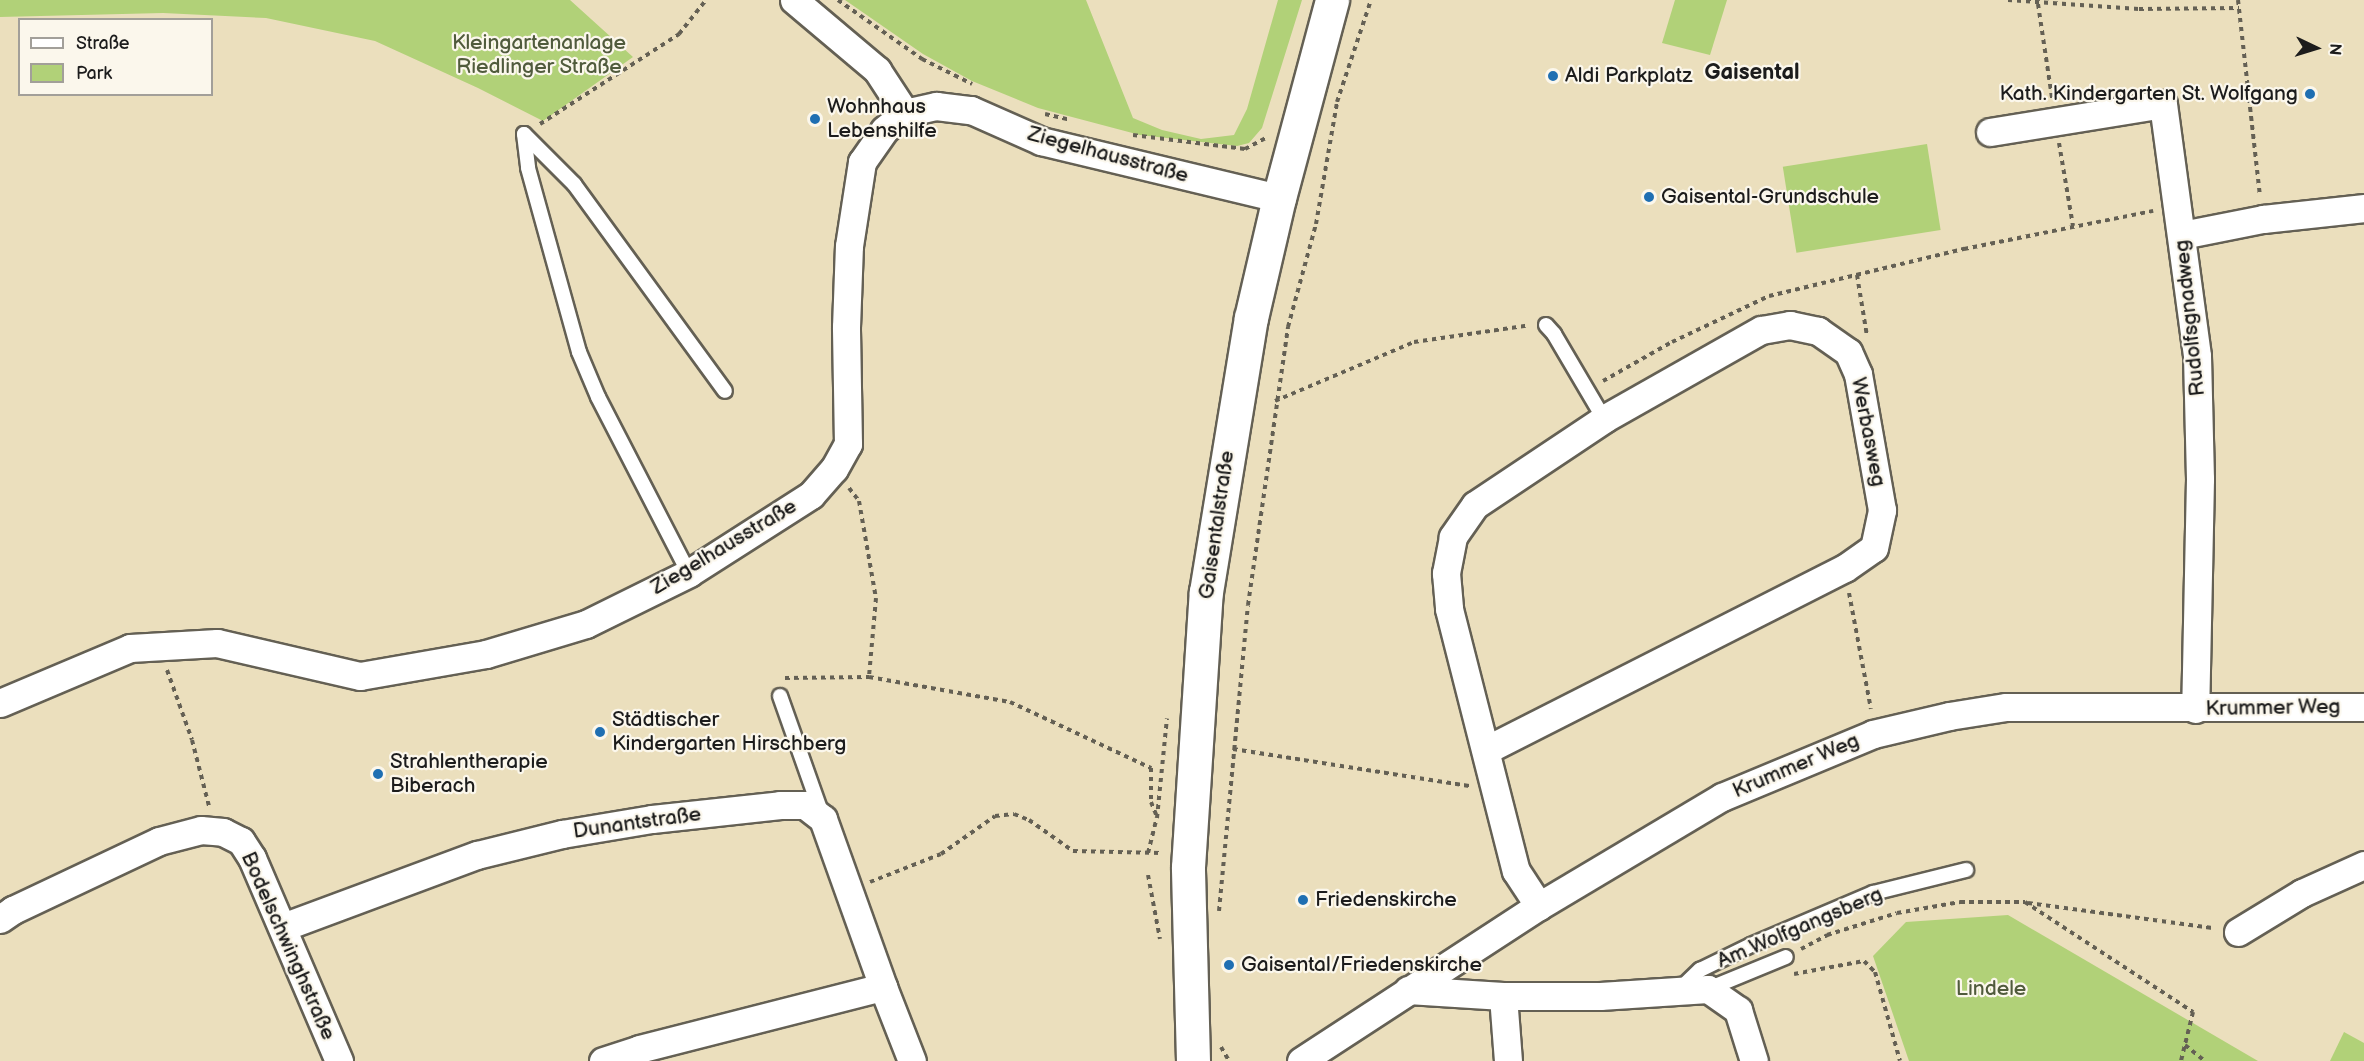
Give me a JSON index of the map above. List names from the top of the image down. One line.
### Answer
{"streets":{"main road":["Gaisentalstraße"],"street":["Ziegelhausstraße","Rudolfsgnadweg","Werbasweg","Krummer Weg","Dunantstraße","Am Wolfgangsberg","Bodelschwinghstraße"]},"crossings":[["Ziegelhausstraße","Gaisentalstraße"],["Rudolfsgnadweg","Krummer Weg"],["Werbasweg","Krummer Weg"],["Krummer Weg","Am Wolfgangsberg"],["Dunantstraße","Bodelschwinghstraße"]],"districts":["Gaisental"],"parks":["Kleingartenanlage Riedlinger Straße","Lindele"],"places":["Aldi Parkplatz","Kath. Kindergarten St. Wolfgang","Wohnhaus Lebenshilfe","Gaisental-Grundschule","Städtischer Kindergarten Hirschberg","Strahlentherapie Biberach","Friedenskirche","Gaisental/Friedenskirche"],"legend":["Straße","Park"],"north":"right"}
